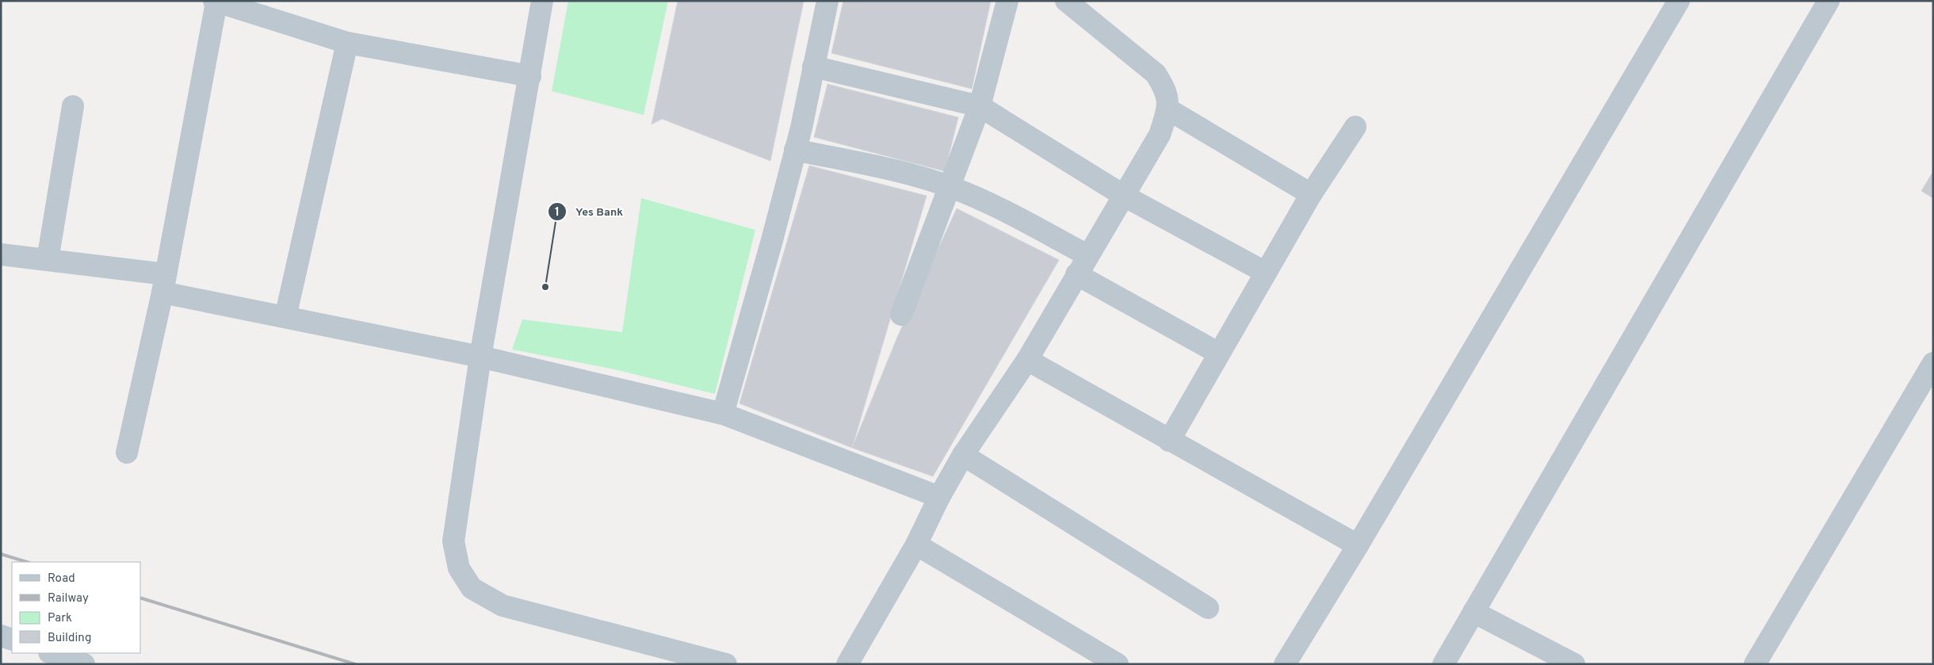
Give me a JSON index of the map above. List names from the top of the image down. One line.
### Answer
{"places":["Yes Bank"],"legend":["Road","Railway","Park","Building"]}
